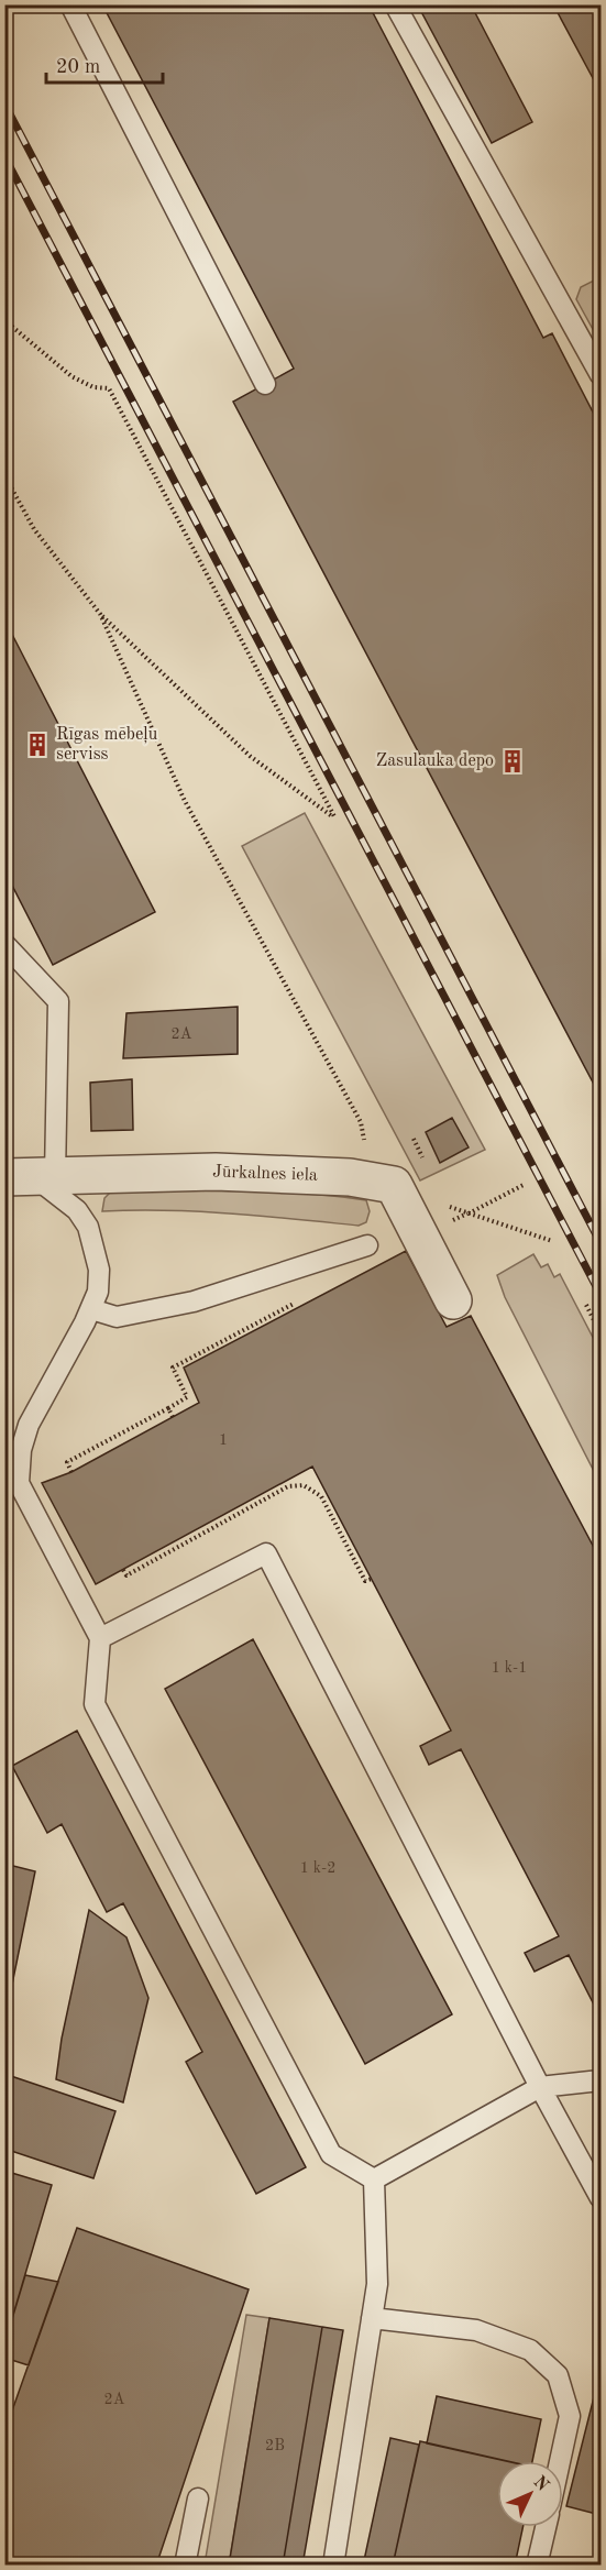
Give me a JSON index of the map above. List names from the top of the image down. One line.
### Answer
{"streets":{"street":["Jūrkalnes iela"]},"places":{"building":["Rīgas mēbeļu serviss","Zasulauka depo"]},"house_numbers":["2A","1","1 k-1","1 k-2","2A","2B"],"scale_bar":"20 m","north":"top right"}
